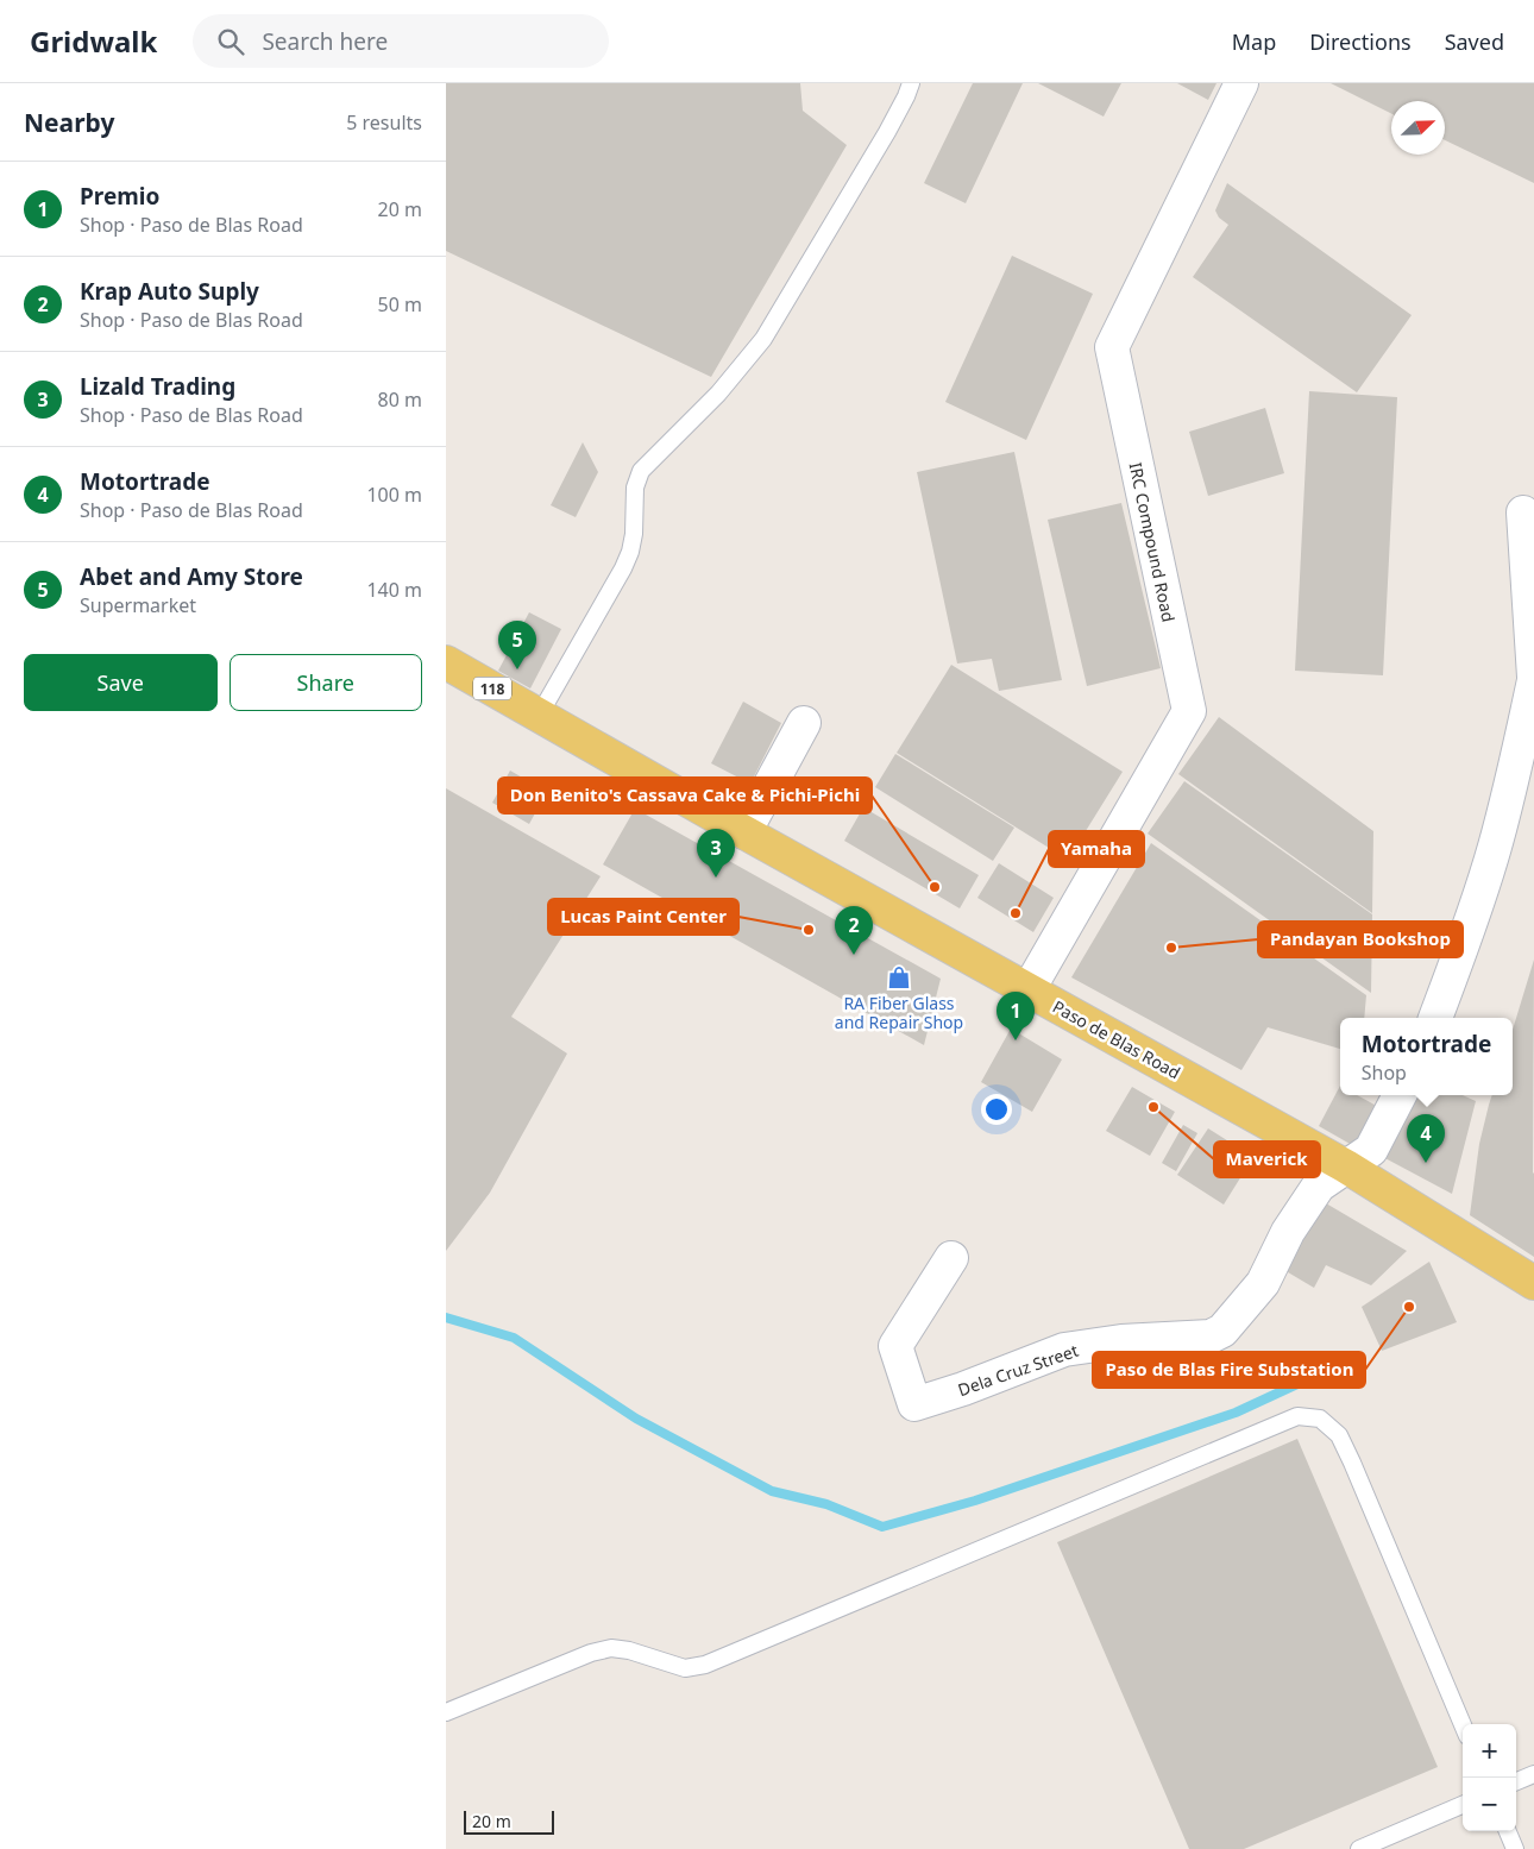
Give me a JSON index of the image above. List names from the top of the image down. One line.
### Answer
{"streets":{"main road":["118","Paso de Blas Road"],"street":["IRC Compound Road","Dela Cruz Street"]},"crossings":[["IRC Compound Road","Paso de Blas Road"],["Paso de Blas Road","Dela Cruz Street"]],"places":{"other":["Don Benito's Cassava Cake & Pichi-Pichi","Yamaha","Lucas Paint Center","Pandayan Bookshop","Maverick","Paso de Blas Fire Substation"],"shop":["RA Fiber Glass and Repair Shop"]},"scale_bar":"20 m","north":"top right","page":{"header":"Gridwalk","search":"Search here","nav":["Map","Directions","Saved"],"heading":["Nearby","5 results"],"list":[{"mark":"1","name":"Premio","note":"Shop · Paso de Blas Road","value":"20 m"},{"mark":"2","name":"Krap Auto Suply","note":"Shop · Paso de Blas Road","value":"50 m"},{"mark":"3","name":"Lizald Trading","note":"Shop · Paso de Blas Road","value":"80 m"},{"mark":"4","name":"Motortrade","note":"Shop · Paso de Blas Road","value":"100 m"},{"mark":"5","name":"Abet and Amy Store","note":"Supermarket","value":"140 m"}],"pins":["5","3","2","1","4"],"buttons":["Save","Share"],"popup":["Motortrade","Shop"],"map_buttons":["+","−"],"scale":"20 m"}}
